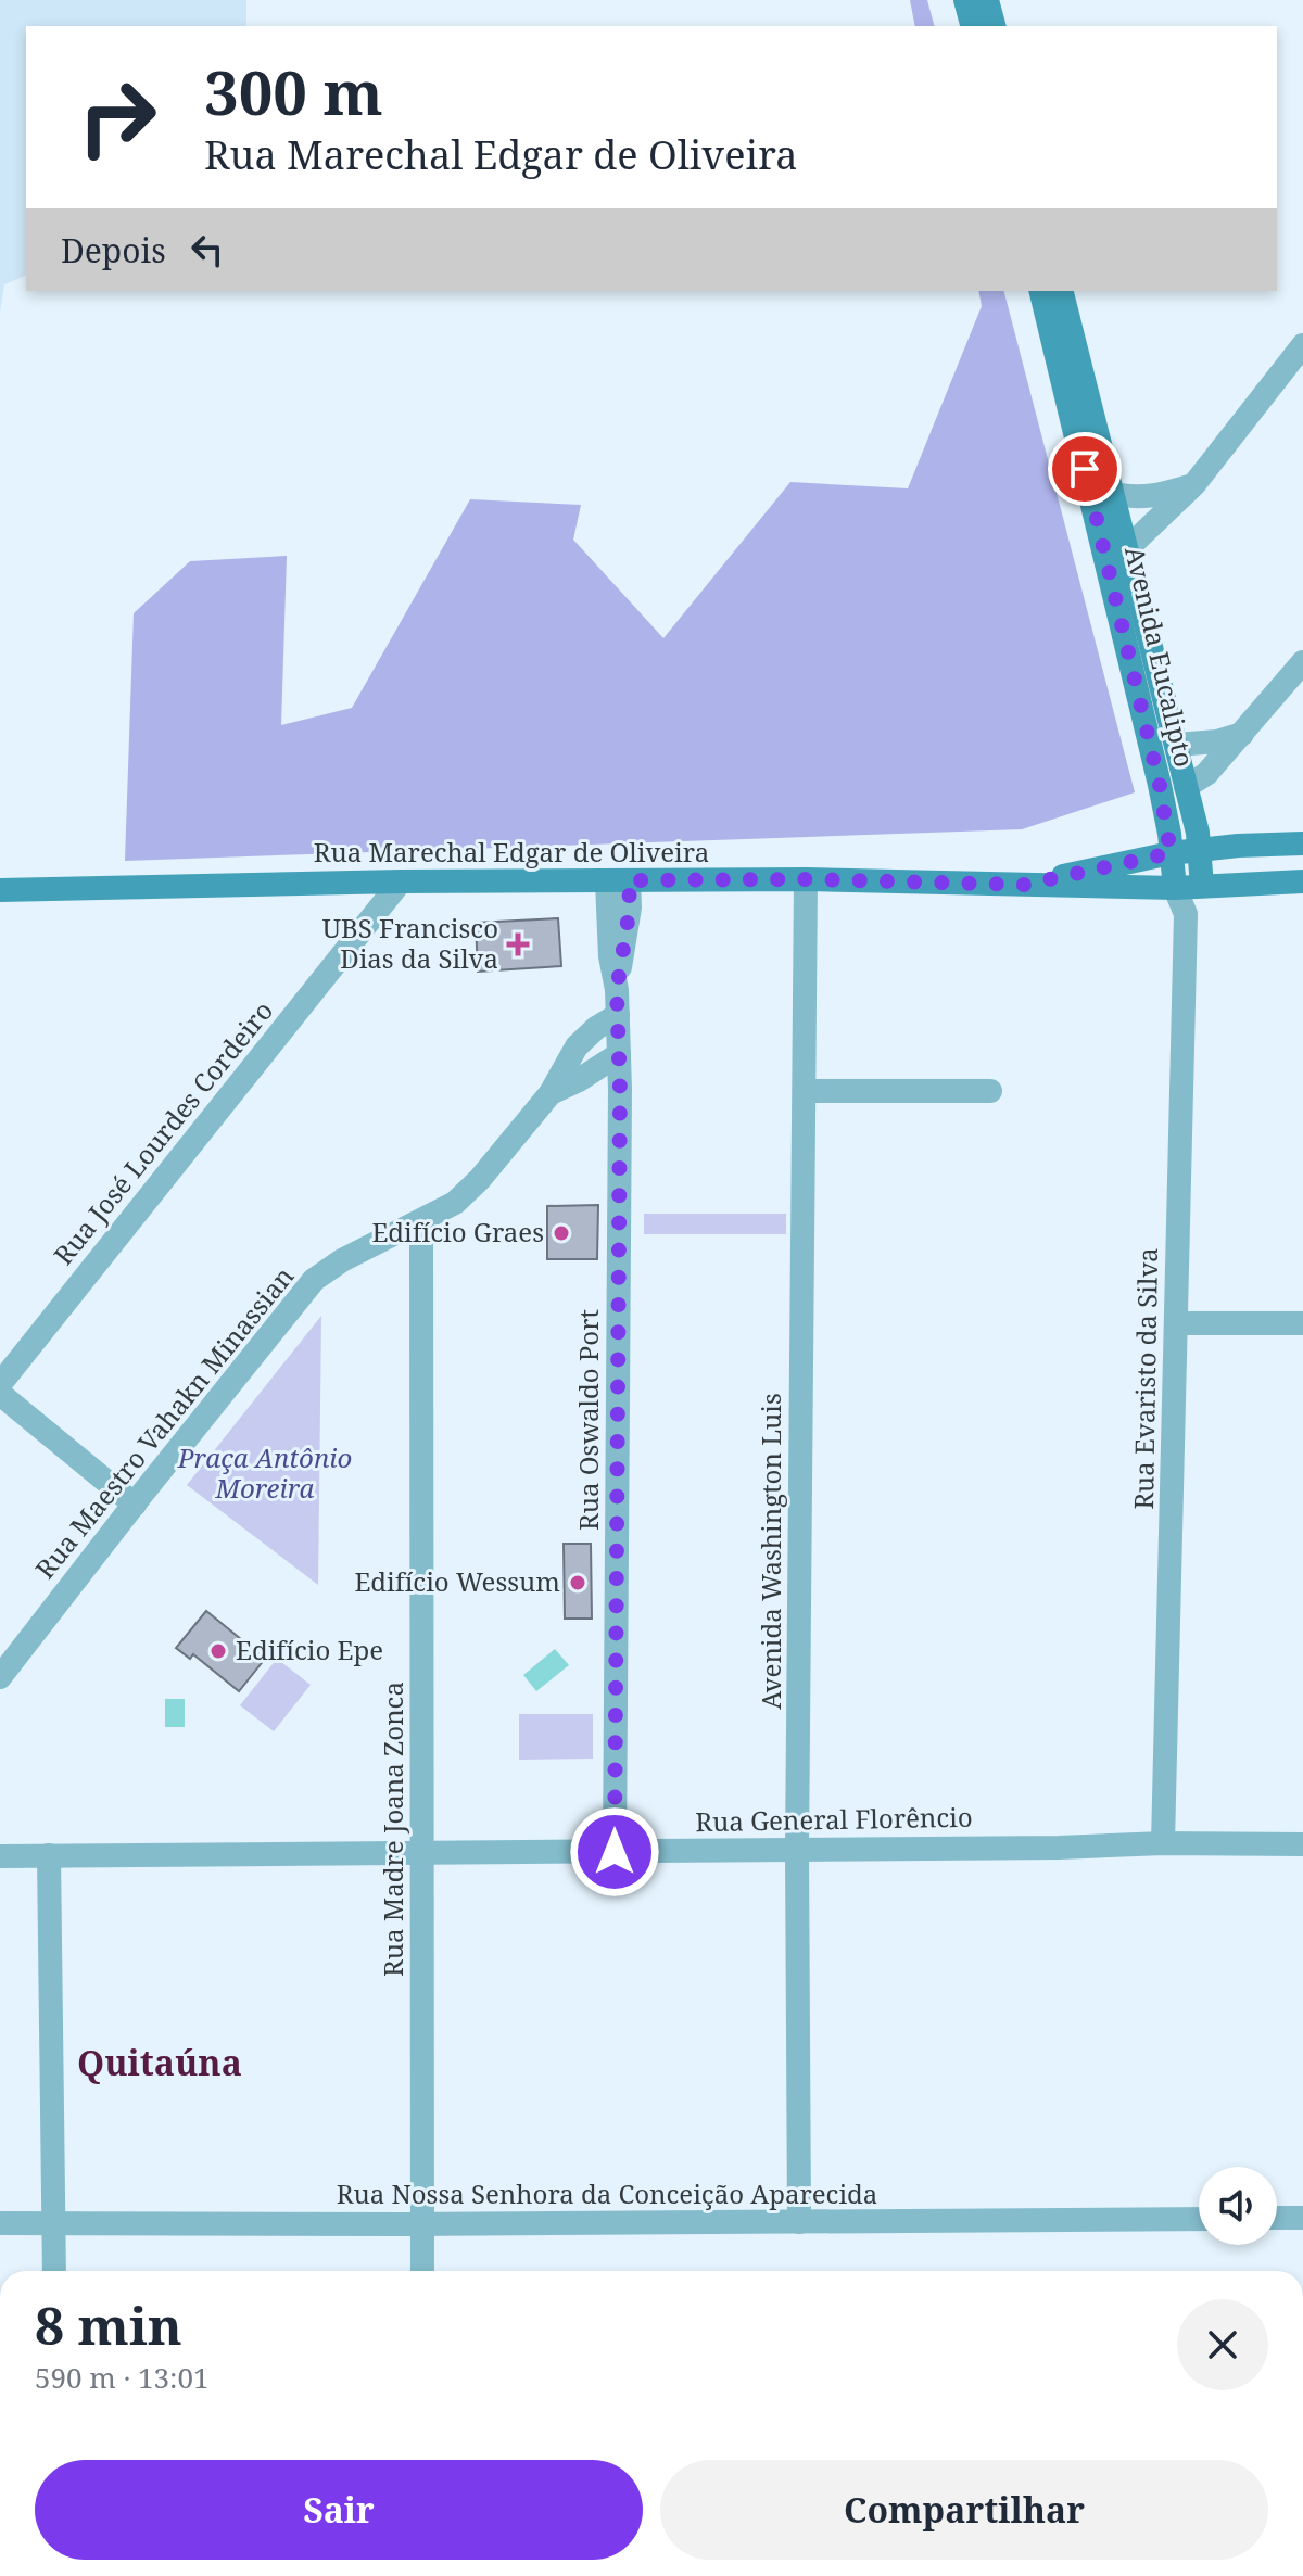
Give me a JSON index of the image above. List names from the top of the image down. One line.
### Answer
{"streets":{"main road":["Avenida Eucalipto","Rua Marechal Edgar de Oliveira"],"street":["Rua José Lourdes Cordeiro","Rua Evaristo da Silva","Rua Oswaldo Port","Rua Maestro Vahakn Minassian","Avenida Washington Luis","Rua General Florêncio","Rua Madre Joana Zonca","Rua Nossa Senhora da Conceição Aparecida"]},"crossings":[["Avenida Eucalipto","Rua Marechal Edgar de Oliveira"],["Avenida Eucalipto","Rua Evaristo da Silva"],["Rua Marechal Edgar de Oliveira","Rua José Lourdes Cordeiro"],["Rua Marechal Edgar de Oliveira","Rua Evaristo da Silva"],["Rua Marechal Edgar de Oliveira","Rua Oswaldo Port"],["Rua Marechal Edgar de Oliveira","Avenida Washington Luis"],["Rua Evaristo da Silva","Rua General Florêncio"],["Rua Oswaldo Port","Rua Maestro Vahakn Minassian"],["Rua Oswaldo Port","Rua General Florêncio"],["Rua Maestro Vahakn Minassian","Rua Madre Joana Zonca"],["Avenida Washington Luis","Rua General Florêncio"],["Avenida Washington Luis","Rua Nossa Senhora da Conceição Aparecida"],["Rua General Florêncio","Rua Madre Joana Zonca"],["Rua Madre Joana Zonca","Rua Nossa Senhora da Conceição Aparecida"]],"districts":["Quitaúna"],"parks":["Praça Antônio Moreira"],"places":{"health":["UBS Francisco Dias da Silva"],"other":["Edifício Graes","Edifício Wessum","Edifício Epe"]},"page":{"turn":["300 m","Rua Marechal Edgar de Oliveira"],"then":"Depois","heading":["8 min","590 m · 13:01"],"buttons":["Sair","Compartilhar"]}}
